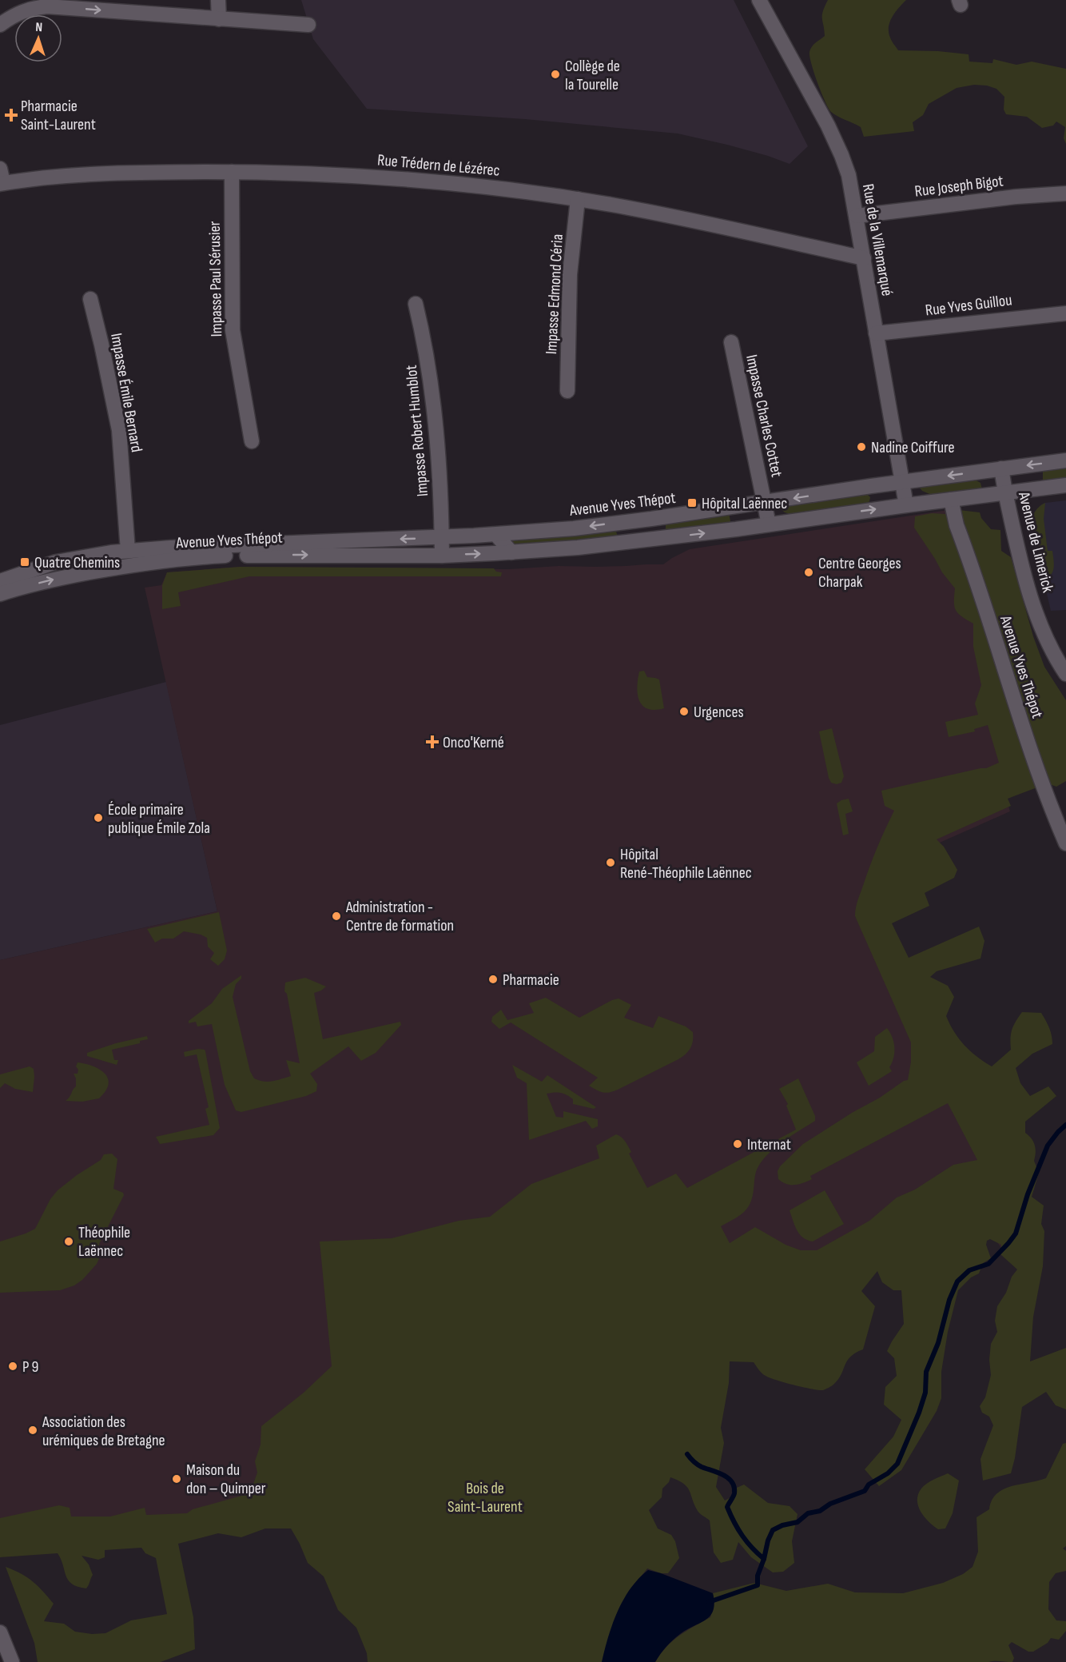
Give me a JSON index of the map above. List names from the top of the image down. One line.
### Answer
{"streets":{"street":["Rue Trédern de Lézérec","Rue Joseph Bigot","Rue de la Villemarqué","Impasse Paul Sérusier","Impasse Edmond Céria","Rue Yves Guillou","Impasse Émile Bernard","Impasse Charles Cottet","Impasse Robert Humblot","Avenue Yves Thépot","Avenue de Limerick"]},"crossings":[["Rue Trédern de Lézérec","Rue de la Villemarqué"],["Rue Trédern de Lézérec","Impasse Paul Sérusier"],["Rue Trédern de Lézérec","Impasse Edmond Céria"],["Rue Joseph Bigot","Rue de la Villemarqué"],["Rue de la Villemarqué","Rue Yves Guillou"],["Rue de la Villemarqué","Avenue Yves Thépot"],["Impasse Émile Bernard","Avenue Yves Thépot"],["Impasse Charles Cottet","Avenue Yves Thépot"],["Impasse Robert Humblot","Avenue Yves Thépot"],["Avenue Yves Thépot","Avenue de Limerick"]],"parks":["Bois de Saint-Laurent"],"places":{"other":["Collège de la Tourelle","Nadine Coiffure","Centre Georges Charpak","Urgences","École primaire publique Émile Zola","Hôpital René-Théophile Laënnec","Administration - Centre de formation","Pharmacie","Internat","Théophile Laënnec","P 9","Association des urémiques de Bretagne","Maison du don – Quimper"],"health":["Pharmacie Saint-Laurent","Onco'Kerné"],"transit":["Hôpital Laënnec","Quatre Chemins"]},"north":"top"}
